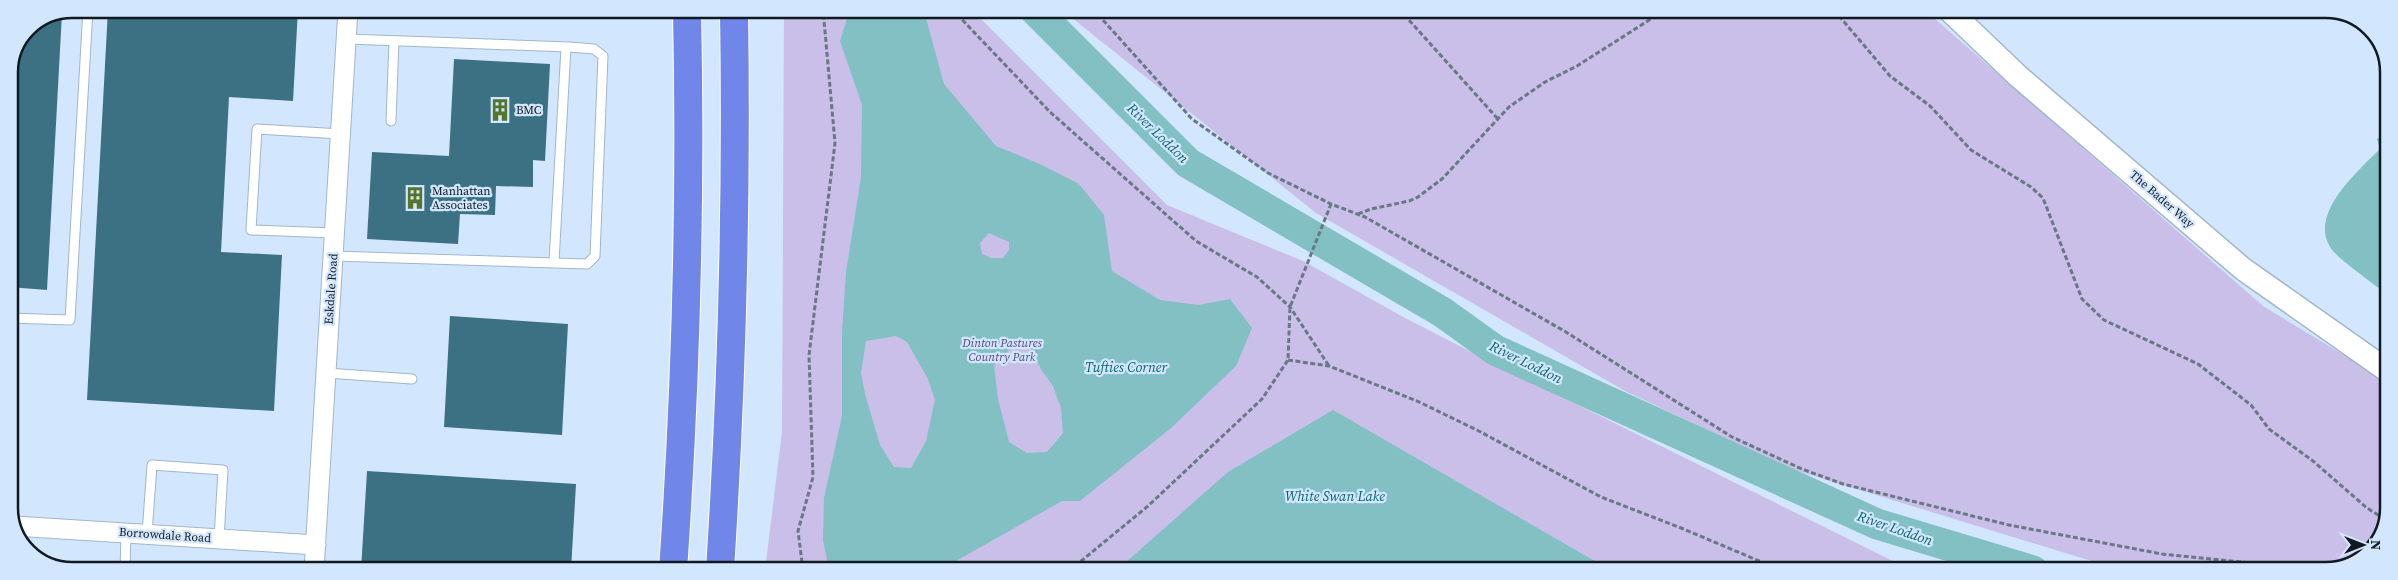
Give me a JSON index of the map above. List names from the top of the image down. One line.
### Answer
{"streets":{"street":["The Bader Way","Eskdale Road","Borrowdale Road"]},"crossings":[["Eskdale Road","Borrowdale Road"]],"water":["River Loddon","Tufties Corner","White Swan Lake"],"parks":["Dinton Pastures Country Park"],"places":{"building":["BMC","Manhattan Associates"]},"north":"right"}
